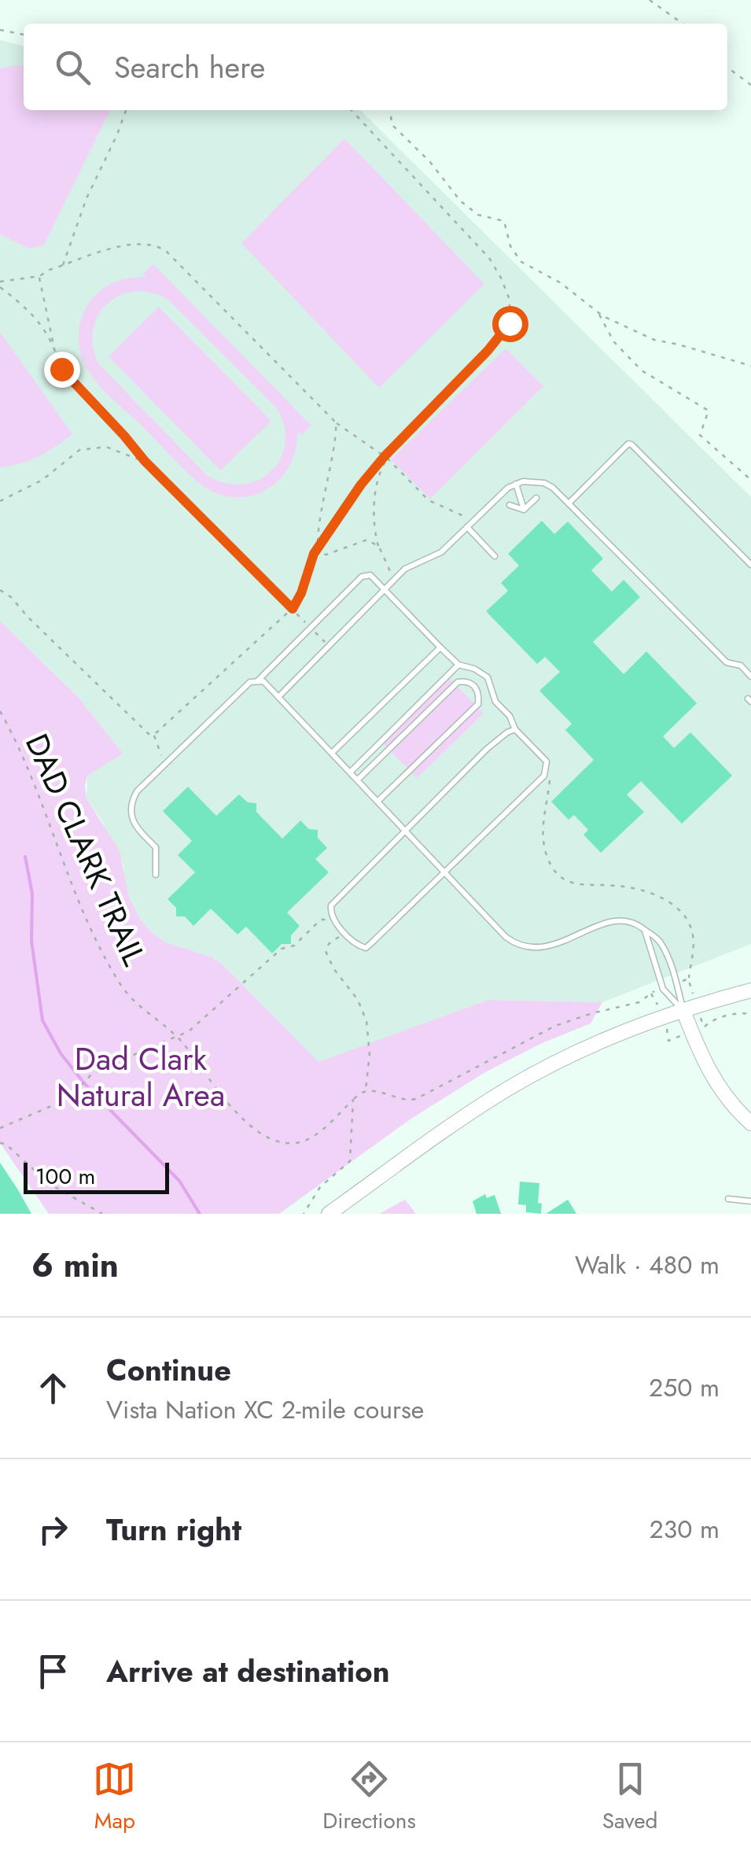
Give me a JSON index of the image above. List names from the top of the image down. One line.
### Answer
{"streets":{"path":["DAD CLARK TRAIL"]},"parks":["Dad Clark Natural Area"],"scale_bar":"100 m","page":{"search":"Search here","scale":"100 m","heading":["6 min","Walk · 480 m"],"list":[["Continue","Vista Nation XC 2-mile course","250 m"],["Turn right","230 m"],"Arrive at destination"],"nav":["Map","Directions","Saved"]}}
